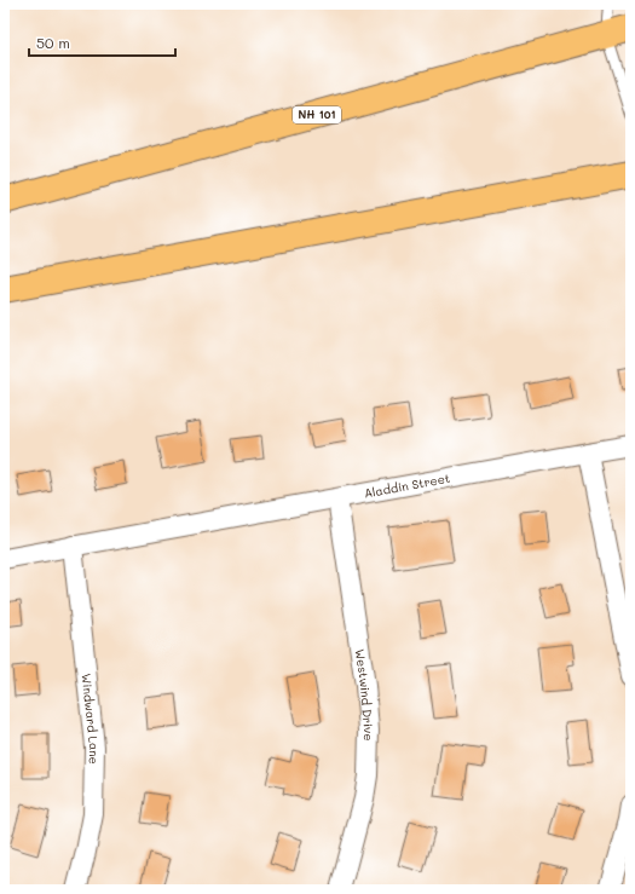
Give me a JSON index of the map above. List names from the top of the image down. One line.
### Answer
{"streets":{"highway":["NH 101"],"street":["Aladdin Street","Westwind Drive","Windward Lane"]},"crossings":[["Aladdin Street","Westwind Drive"],["Aladdin Street","Windward Lane"]],"scale_bar":"50 m"}
